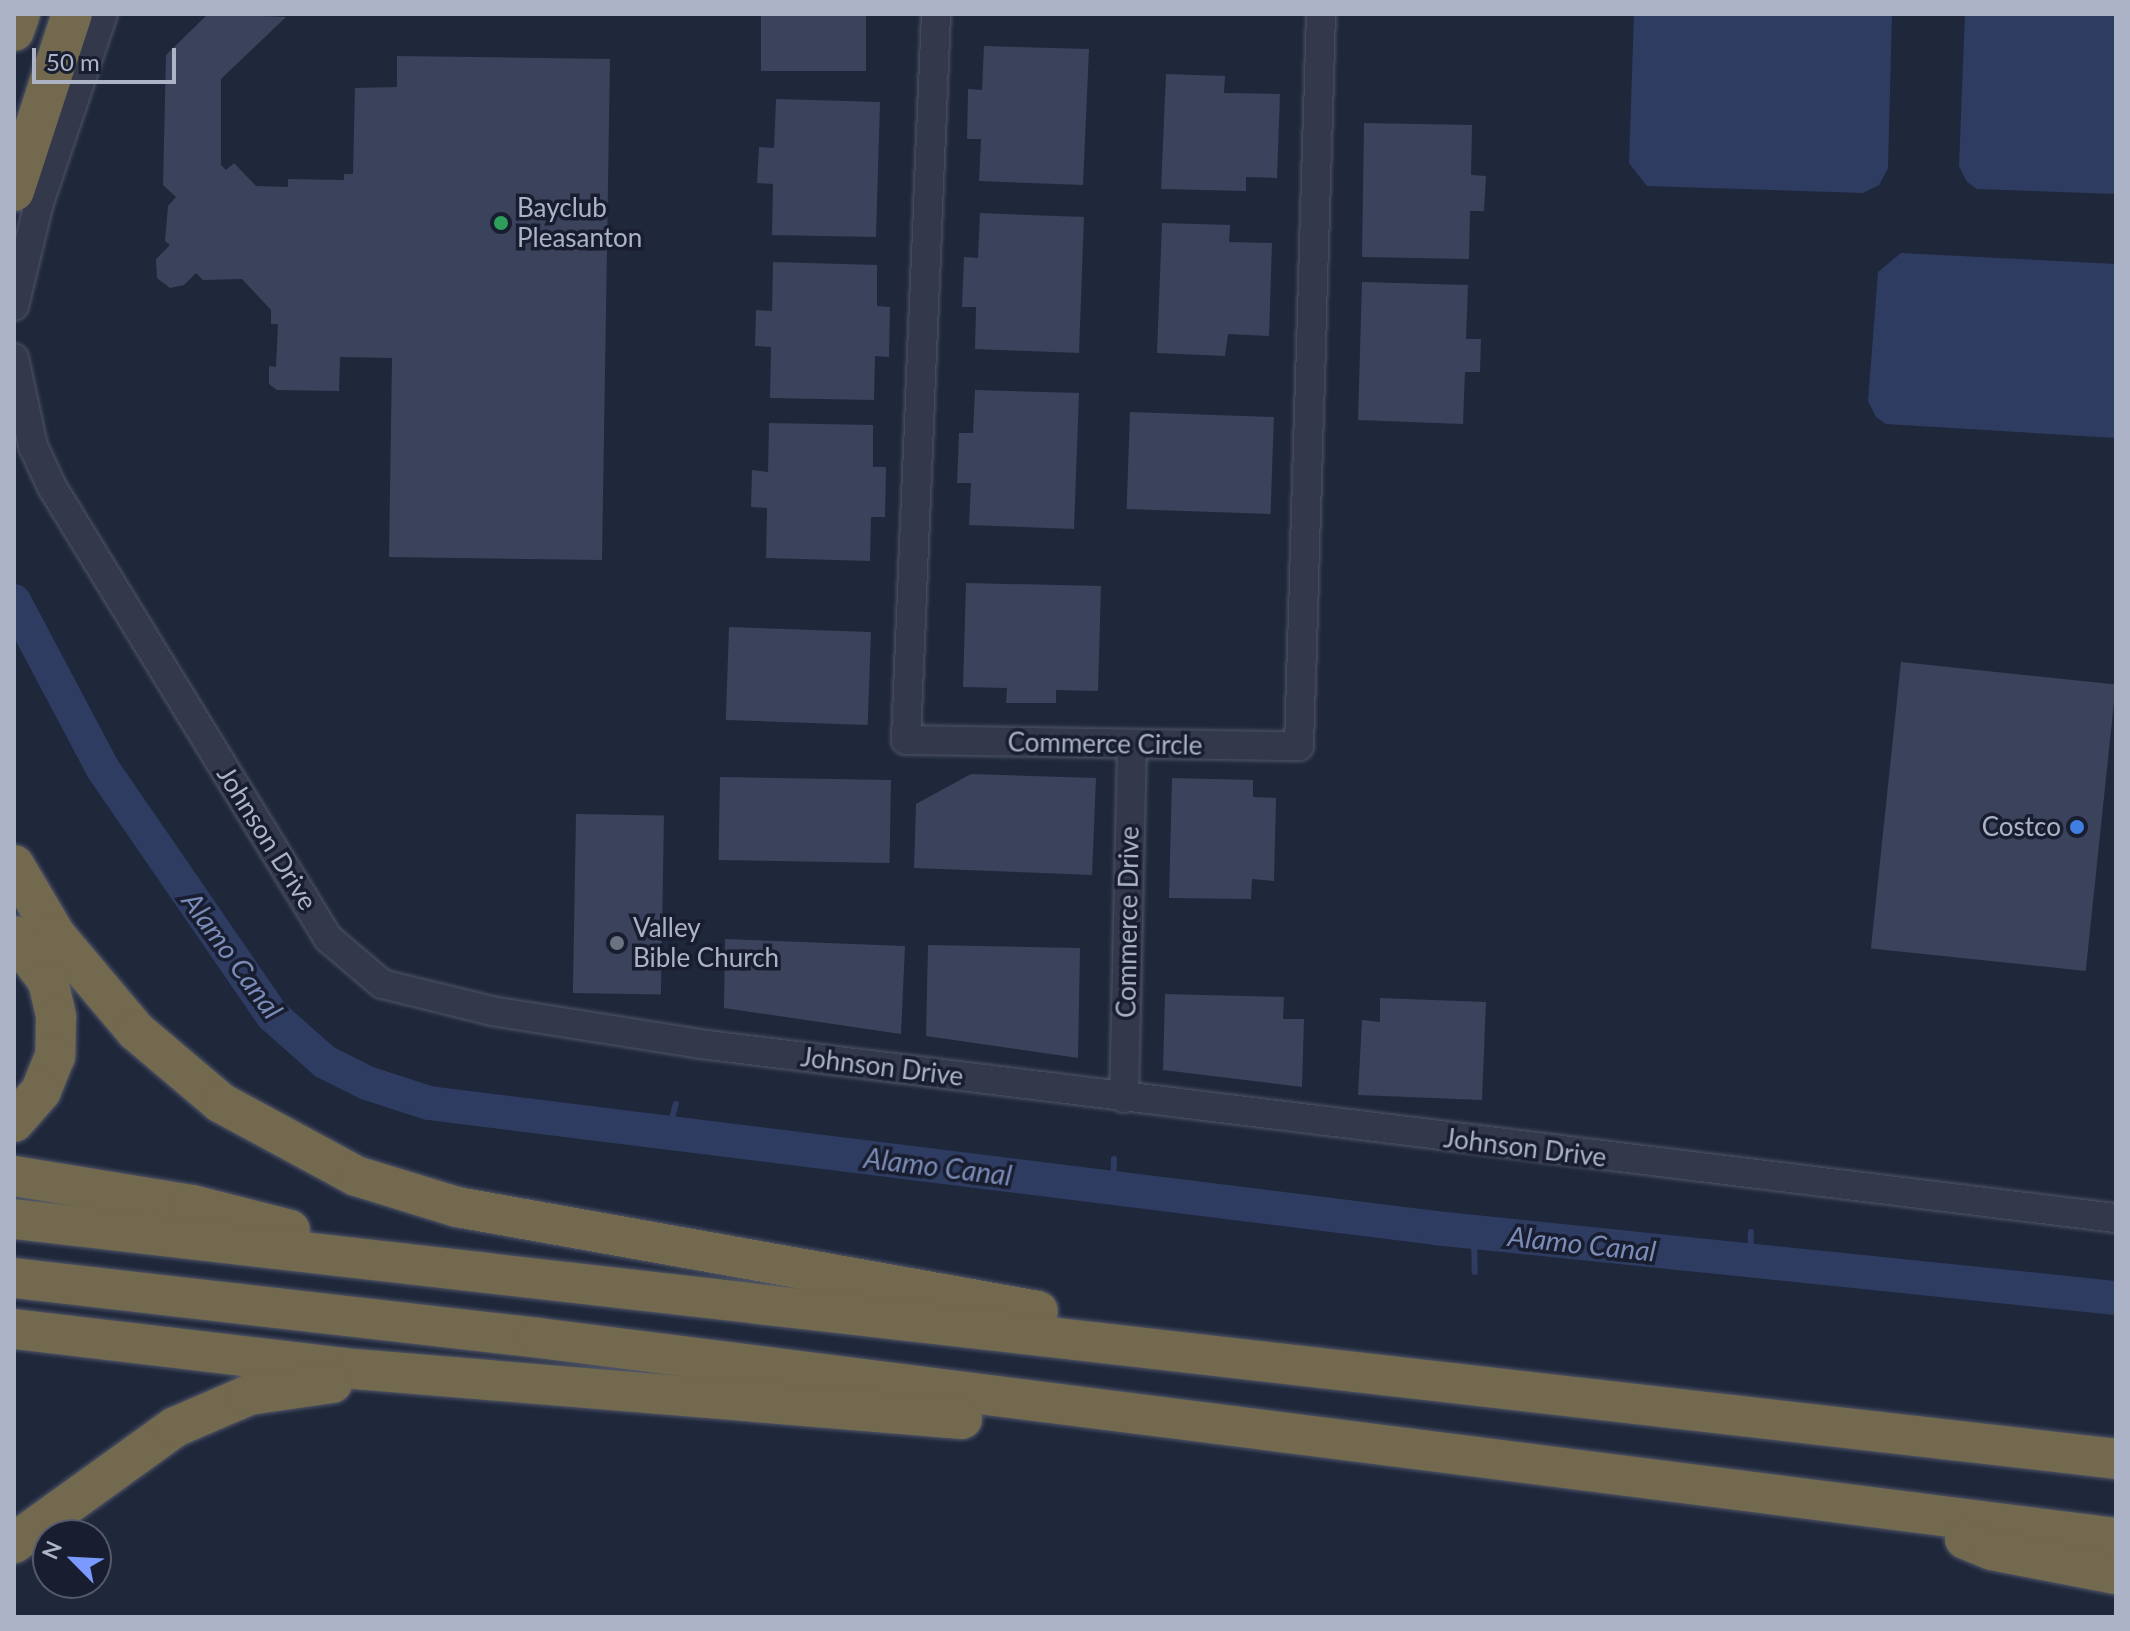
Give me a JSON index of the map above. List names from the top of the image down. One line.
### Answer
{"streets":{"street":["Commerce Circle","Johnson Drive","Commerce Drive"]},"crossings":[["Commerce Circle","Commerce Drive"],["Johnson Drive","Commerce Drive"]],"water":["Alamo Canal"],"places":["Bayclub Pleasanton","Costco","Valley Bible Church"],"scale_bar":"50 m","north":"top left"}
